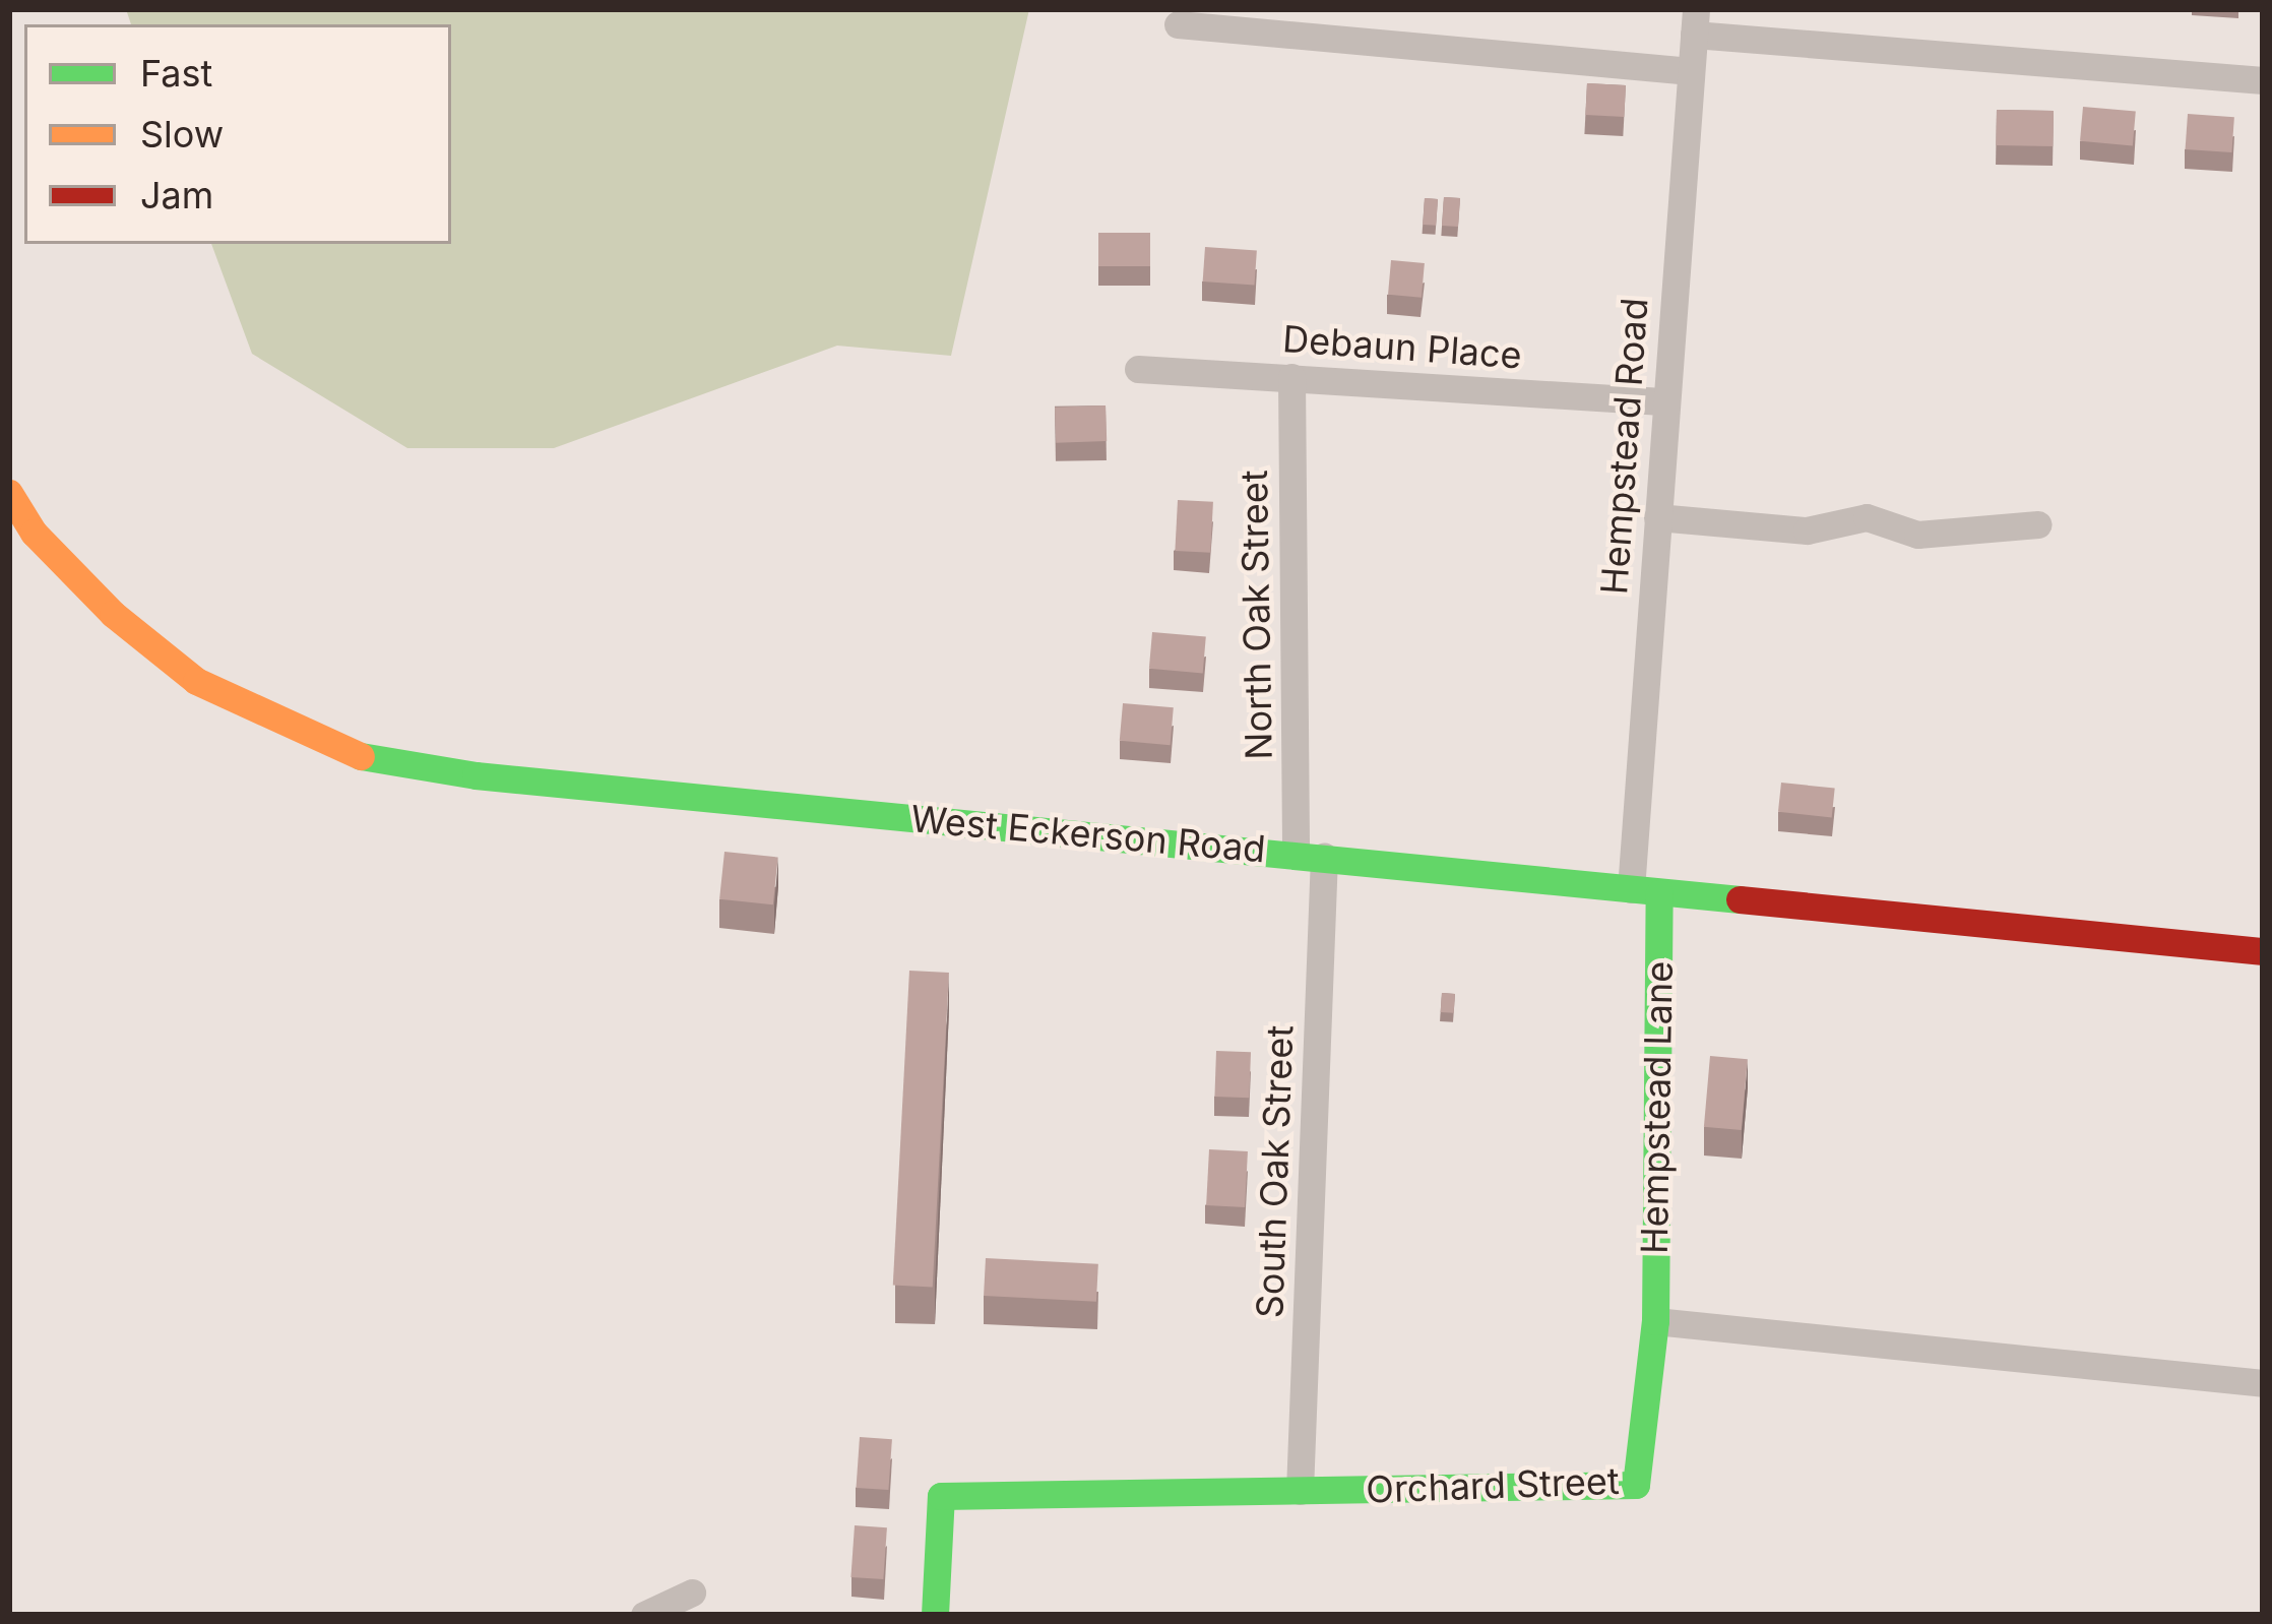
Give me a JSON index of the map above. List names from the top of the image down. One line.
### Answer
{"streets":{"street":["Debaun Place","Hempstead Road","North Oak Street","West Eckerson Road","Hempstead Lane","South Oak Street","Orchard Street"]},"crossings":[["Debaun Place","Hempstead Road"],["Debaun Place","North Oak Street"],["Hempstead Road","West Eckerson Road"],["Hempstead Road","Hempstead Lane"],["North Oak Street","West Eckerson Road"],["North Oak Street","South Oak Street"],["West Eckerson Road","Hempstead Lane"],["West Eckerson Road","South Oak Street"],["Hempstead Lane","Orchard Street"],["South Oak Street","Orchard Street"]],"legend":["Fast","Slow","Jam"]}
